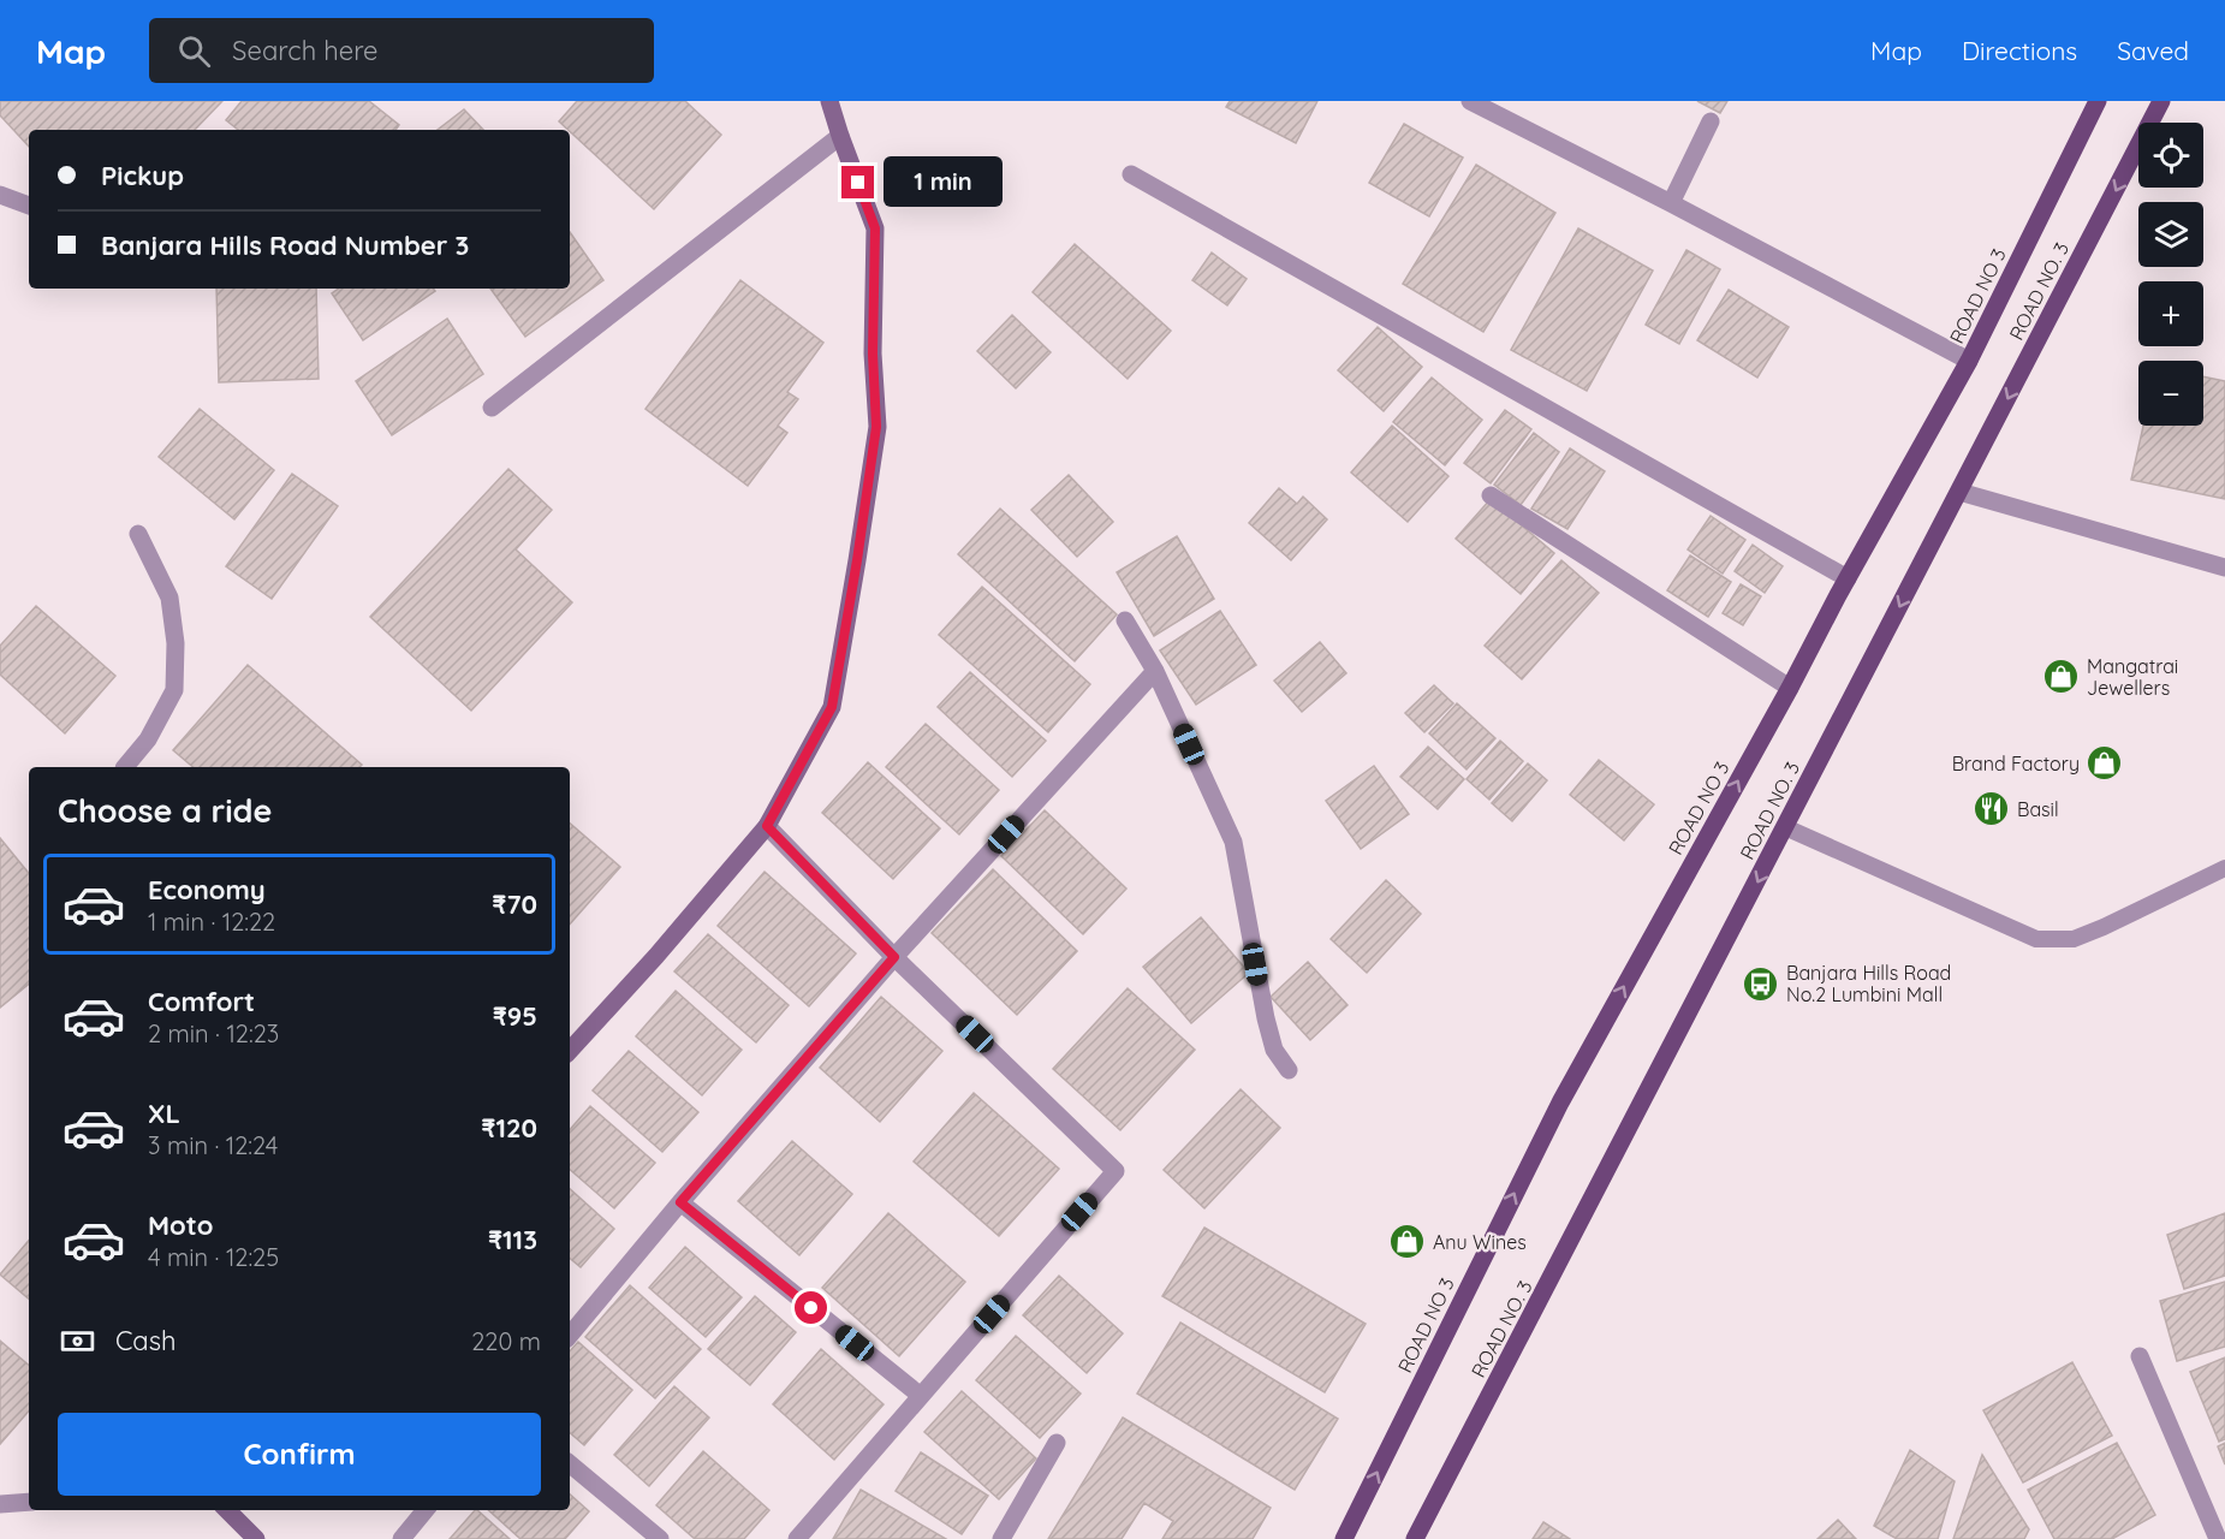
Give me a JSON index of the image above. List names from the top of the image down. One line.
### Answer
{"streets":{"main road":["ROAD NO. 3","ROAD NO 3"]},"one_way":["ROAD NO. 3","ROAD NO 3"],"places":{"shop":["Mangatrai Jewellers","Brand Factory","Anu Wines"],"restaurant":["Basil"],"bus stop":["Banjara Hills Road No.2 Lumbini Mall"]},"page":{"header":"Map","search":"Search here","nav":["Map","Directions","Saved"],"map_buttons":["+","−"],"banner":["Pickup","Banjara Hills Road Number 3"],"bubble":"1 min","heading":"Choose a ride","list":[{"name":"Economy","note":"1 min · 12:22","value":"₹70"},{"name":"Comfort","note":"2 min · 12:23","value":"₹95"},{"name":"XL","note":"3 min · 12:24","value":"₹120"},{"name":"Moto","note":"4 min · 12:25","value":"₹113"}],"pay":["Cash","220 m"],"buttons":"Confirm"}}
